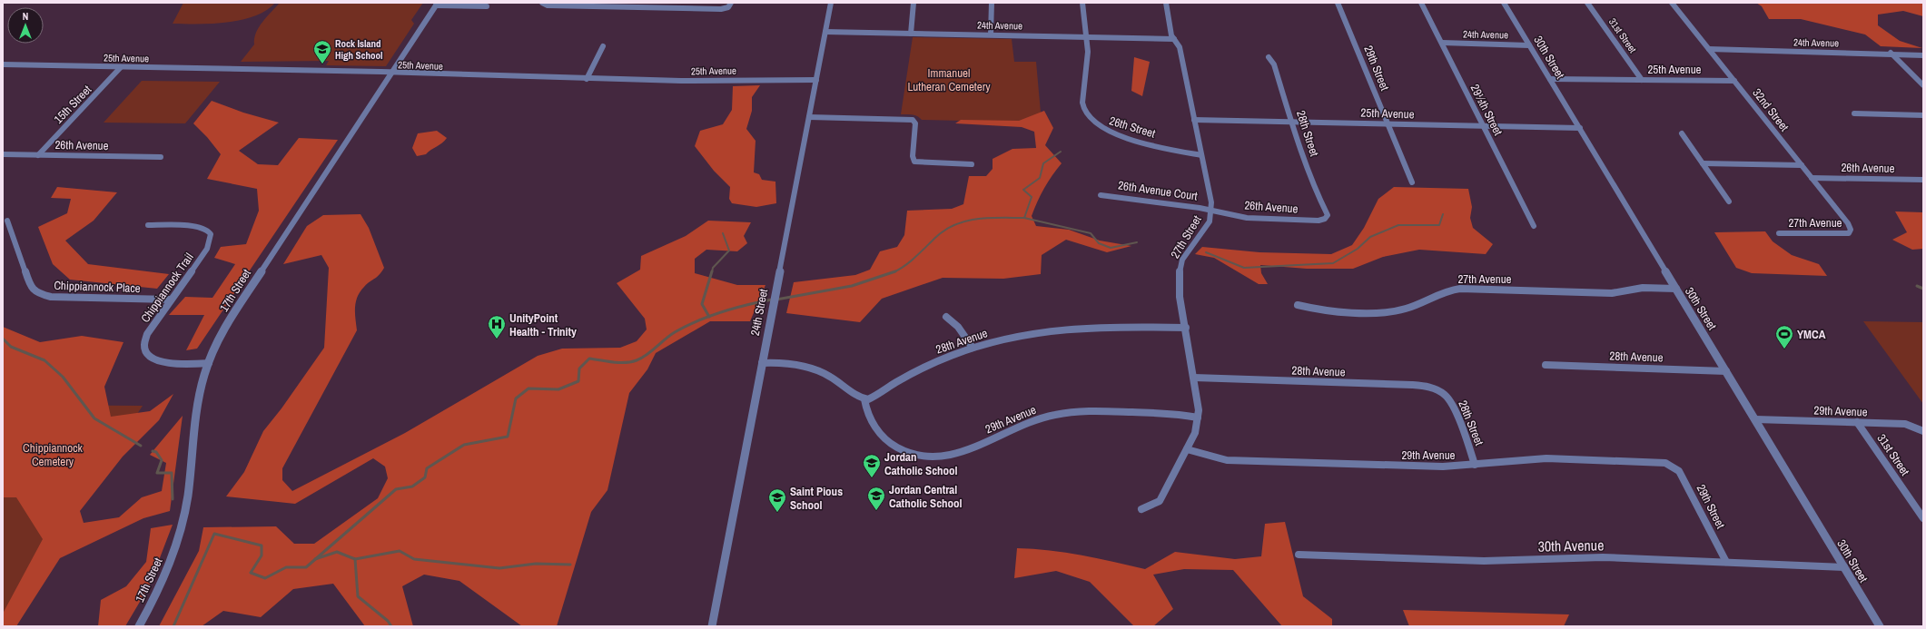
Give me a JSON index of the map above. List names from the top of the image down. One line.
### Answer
{"streets":{"street":["24th Avenue","31st Street","30th Street","25th Avenue","29th Street","15th Street","29½th Street","32nd Street","26th Street","28th Street","26th Avenue","26th Avenue Court","27th Avenue","27th Street","Chippiannock Place","Chippiannock Trail","17th Street","24th Street","28th Avenue","29th Avenue","30th Avenue"]},"crossings":[["24th Avenue","30th Street"],["24th Avenue","29½th Street"],["24th Avenue","32nd Street"],["24th Avenue","26th Street"],["24th Avenue","27th Street"],["24th Avenue","24th Street"],["31st Street","25th Avenue"],["31st Street","29th Avenue"],["30th Street","25th Avenue"],["30th Street","27th Avenue"],["30th Street","28th Avenue"],["30th Street","29th Avenue"],["30th Street","30th Avenue"],["25th Avenue","29th Street"],["25th Avenue","15th Street"],["25th Avenue","29½th Street"],["25th Avenue","32nd Street"],["25th Avenue","28th Street"],["25th Avenue","27th Street"],["25th Avenue","17th Street"],["25th Avenue","24th Street"],["29th Street","29th Avenue"],["29th Street","30th Avenue"],["15th Street","26th Avenue"],["32nd Street","26th Avenue"],["32nd Street","27th Avenue"],["26th Street","27th Street"],["28th Street","26th Avenue"],["28th Street","28th Avenue"],["28th Street","29th Avenue"],["26th Avenue","26th Avenue Court"],["26th Avenue","27th Street"],["26th Avenue Court","27th Street"],["27th Street","28th Avenue"],["27th Street","29th Avenue"],["Chippiannock Place","Chippiannock Trail"],["Chippiannock Trail","17th Street"],["28th Avenue","29th Avenue"]],"parks":["Immanuel Lutheran Cemetery","Chippiannock Cemetery"],"places":{"school or university":["Rock Island High School","Jordan Catholic School","Jordan Central Catholic School","Saint Pious School"],"hospital":["UnityPoint Health - Trinity"],"sports":["YMCA"]},"north":"top"}
